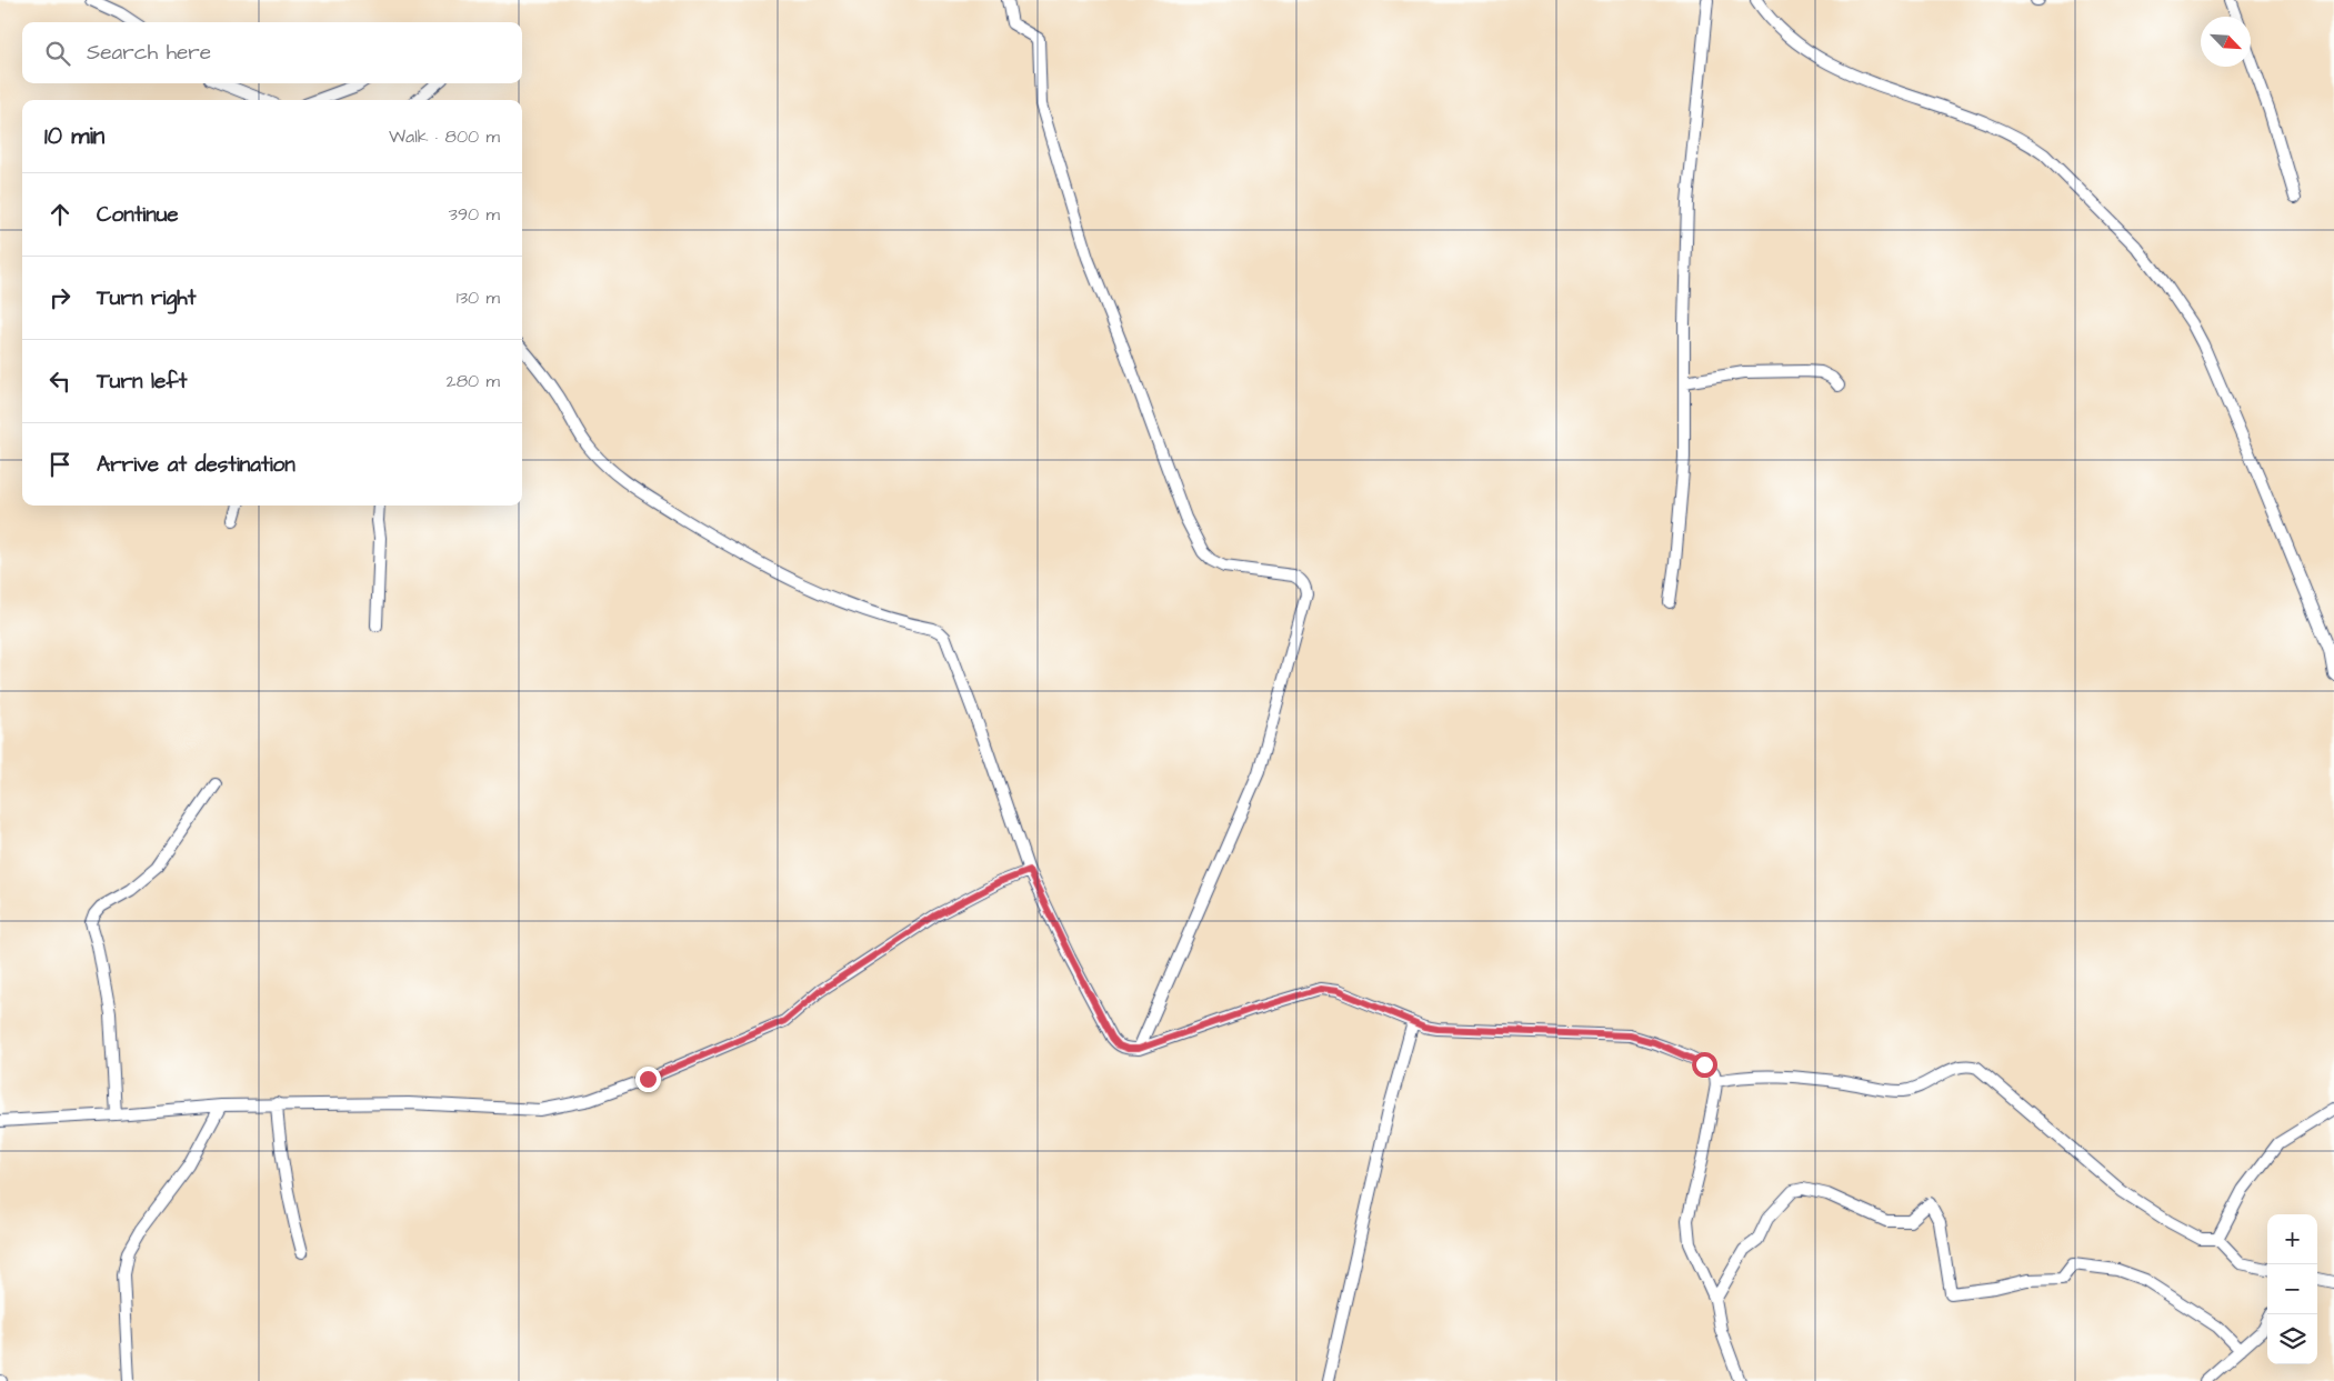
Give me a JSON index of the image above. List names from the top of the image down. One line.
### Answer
{"north":"bottom right","page":{"search":"Search here","heading":["10 min","Walk · 800 m"],"list":[["Continue","390 m"],["Turn right","130 m"],["Turn left","280 m"],"Arrive at destination"],"map_buttons":["+","−"]}}
